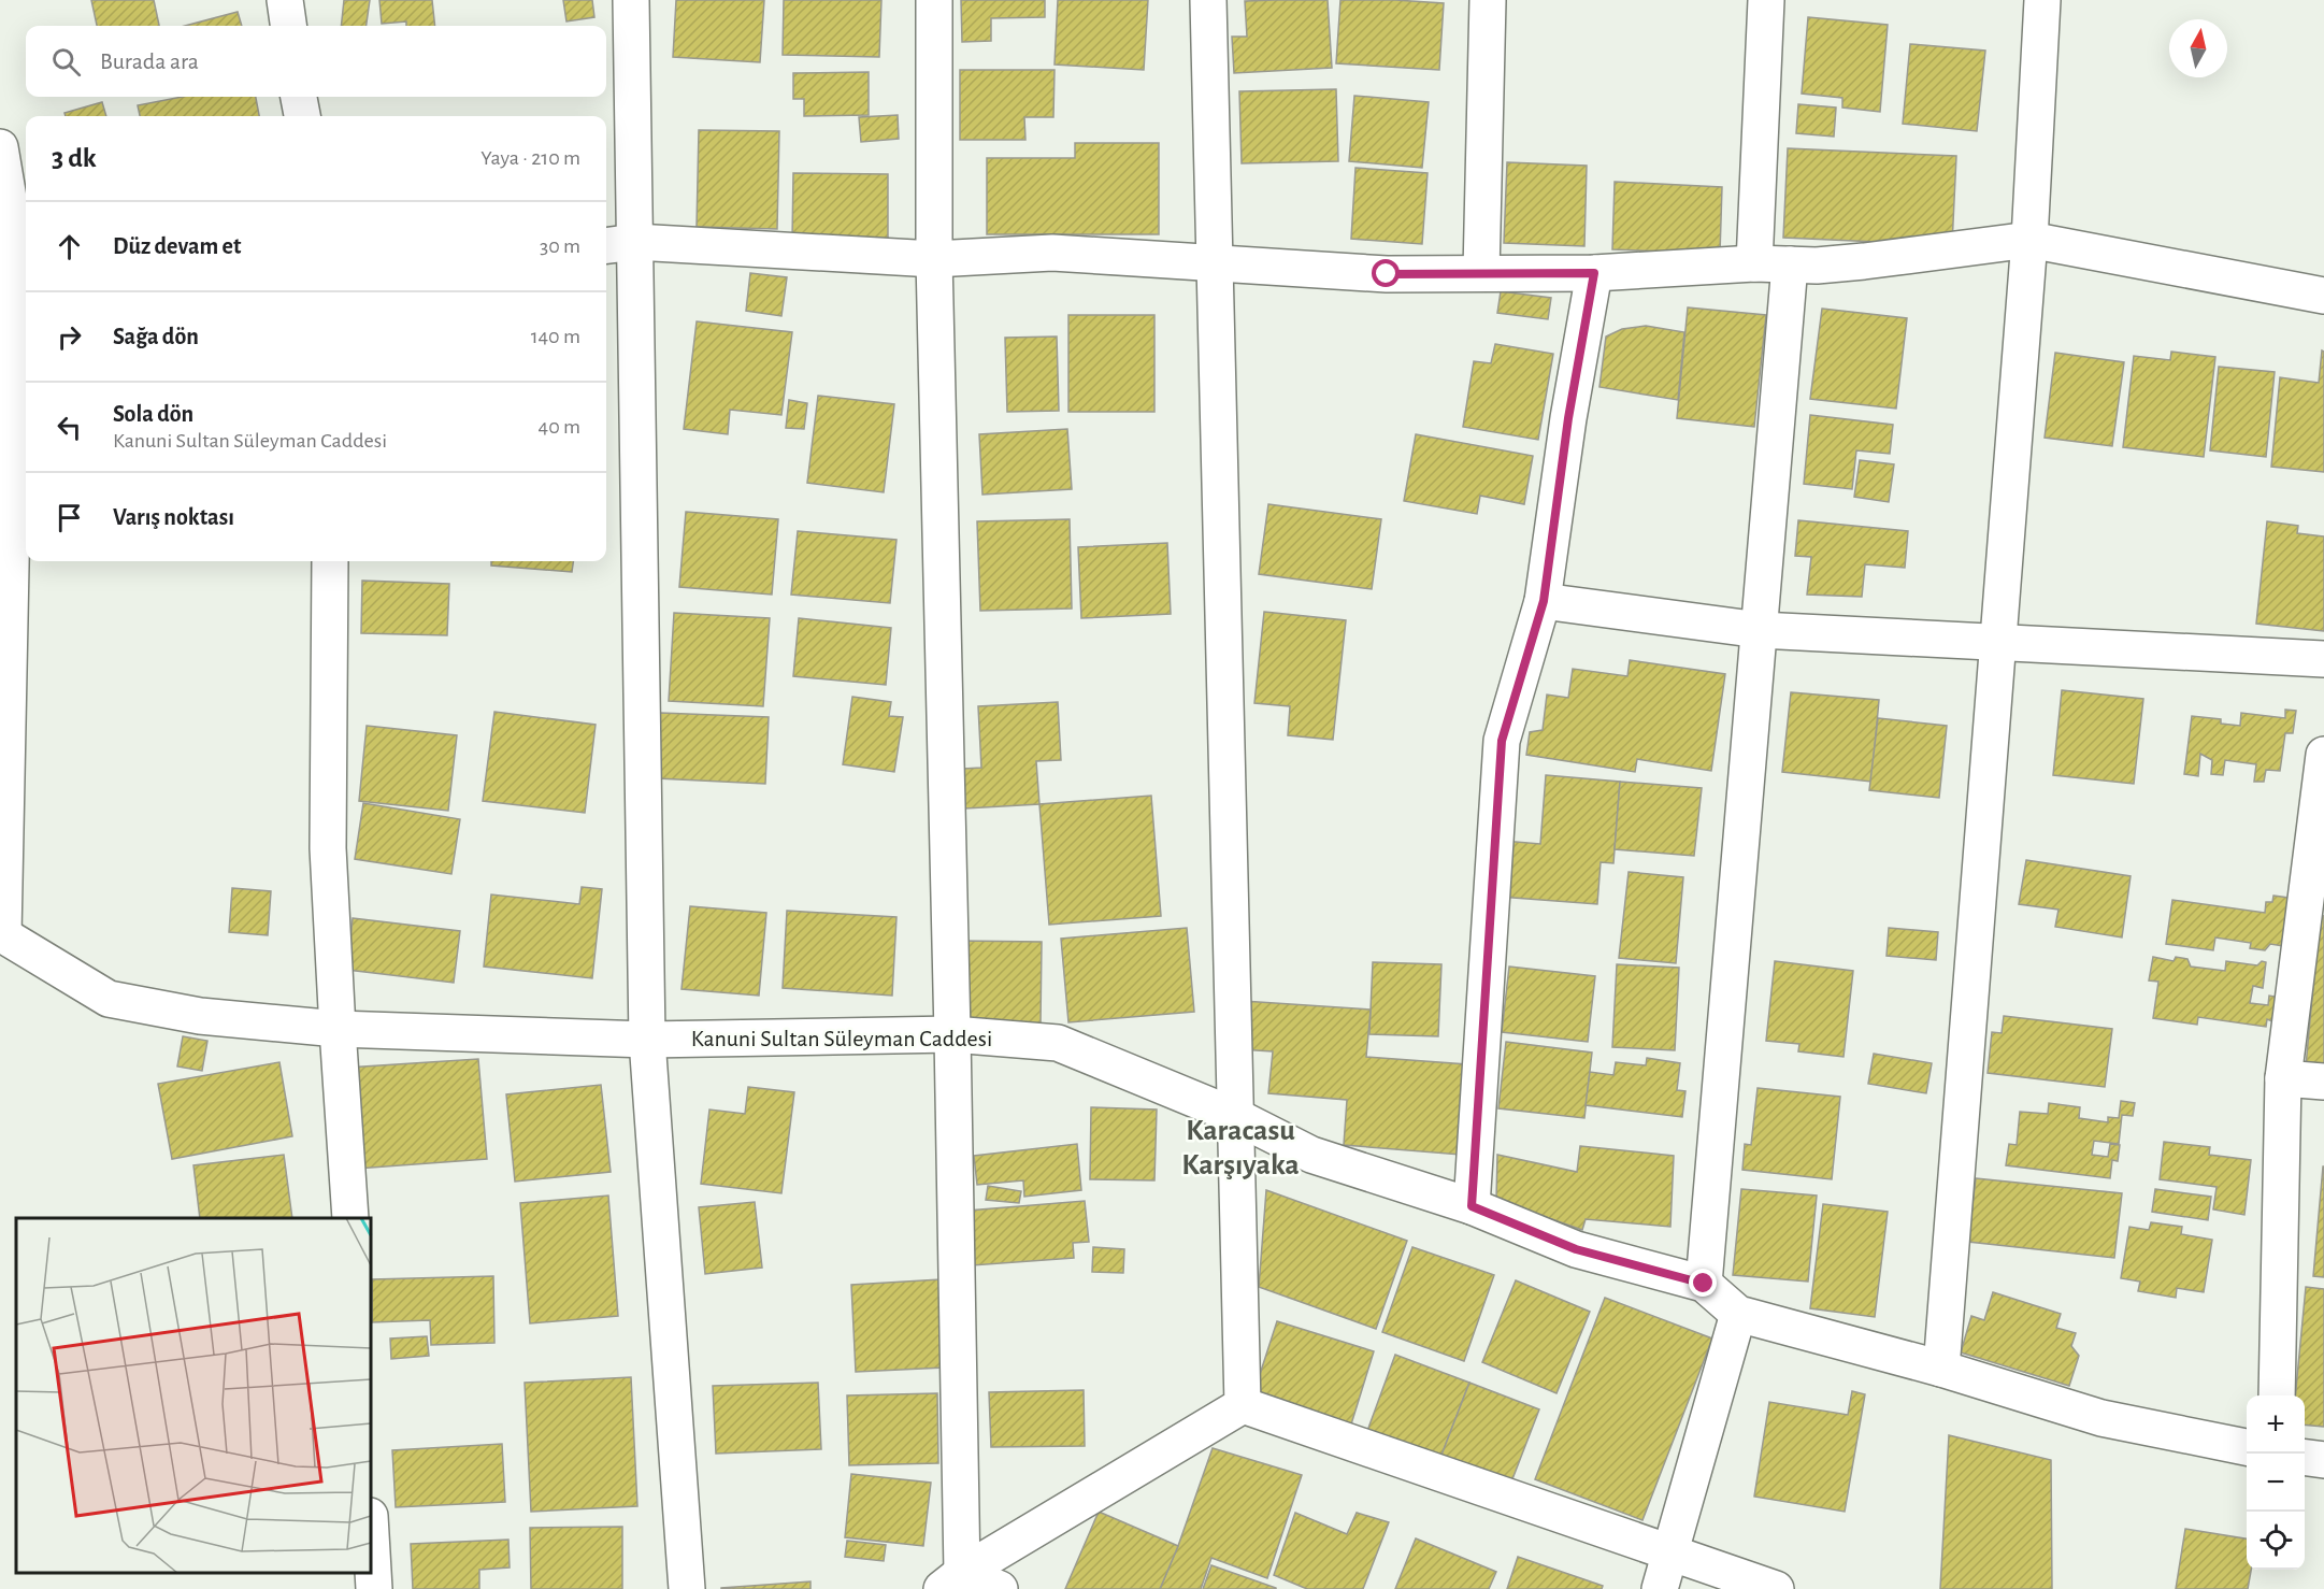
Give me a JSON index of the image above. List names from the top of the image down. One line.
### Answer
{"streets":{"street":["Kanuni Sultan Süleyman Caddesi"]},"districts":["Karacasu Karşıyaka"],"north":"top","page":{"search":"Burada ara","heading":["3 dk","Yaya · 210 m"],"list":[["Düz devam et","30 m"],["Sağa dön","140 m"],["Sola dön","Kanuni Sultan Süleyman Caddesi","40 m"],"Varış noktası"],"map_buttons":["+","−"]}}
